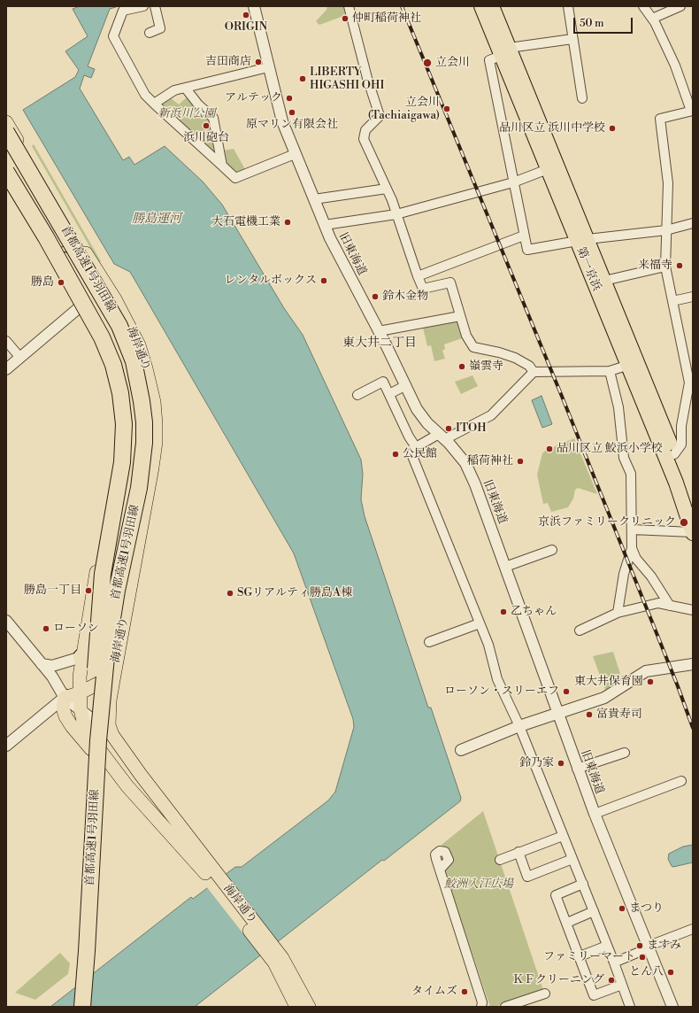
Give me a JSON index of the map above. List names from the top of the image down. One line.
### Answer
{"streets":{"highway":["首都高速1号羽田線","第一京浜"],"main road":["海岸通り"],"street":["旧東海道"]},"districts":["東大井二丁目"],"water":["勝島運河"],"parks":["新浜川公園","鮫洲入江広場"],"places":["ORIGIN","仲町稲荷神社","吉田商店","立会川","LIBERTY HIGASHI OHI","アルテック","立会川 (Tachiaigawa)","原マリン有限会社","浜川砲台","品川区立 浜川中学校","大石電機工業","来福寺","レンタルボックス","勝島","鈴木金物","嶺雲寺","ITOH","品川区立 鮫浜小学校","公民館","稲荷神社","京浜ファミリークリニック","勝島一丁目","SGリアルティ勝島A棟","乙ちゃん","ローソン","東大井保育園","ローソン・スリーエフ","富貴寿司","鈴乃家","まつり","ますみ","ファミリーマート","とん八","ＫＦクリーニング","タイムズ"],"scale_bar":"50 m"}
